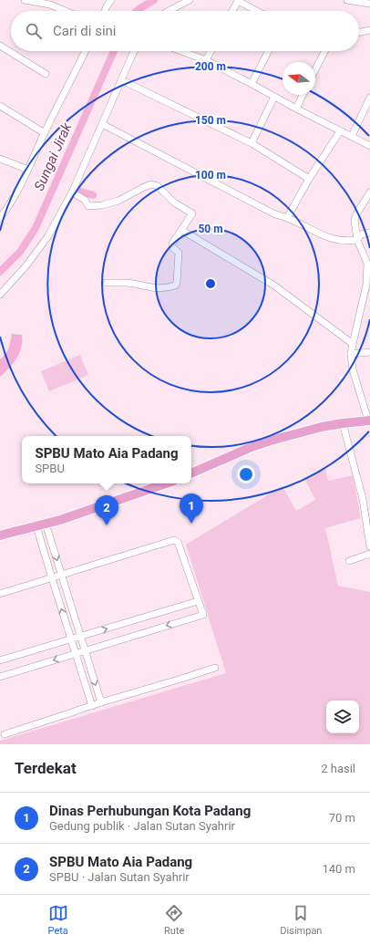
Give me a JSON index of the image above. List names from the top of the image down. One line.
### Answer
{"water":["Sungai Jirak"],"north":"left","page":{"search":"Cari di sini","popup":["SPBU Mato Aia Padang","SPBU"],"pins":["1","2"],"heading":["Terdekat","2 hasil"],"list":[{"mark":"1","name":"Dinas Perhubungan Kota Padang","note":"Gedung publik · Jalan Sutan Syahrir","value":"70 m"},{"mark":"2","name":"SPBU Mato Aia Padang","note":"SPBU · Jalan Sutan Syahrir","value":"140 m"}],"nav":["Peta","Rute","Disimpan"]},"rings":["200 m","150 m","100 m","50 m"]}
